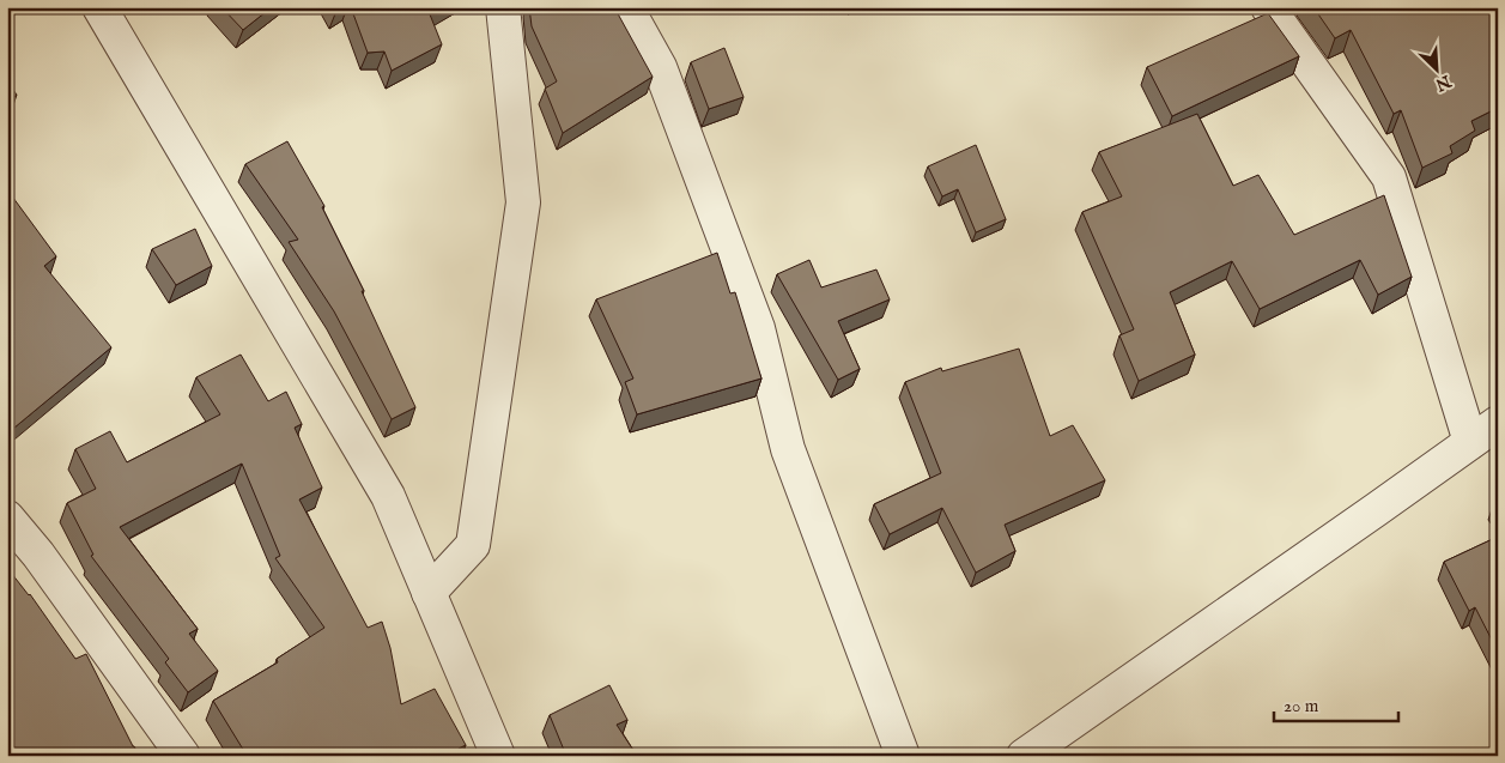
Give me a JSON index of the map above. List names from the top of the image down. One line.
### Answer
{"scale_bar":"20 m","north":"bottom right"}
